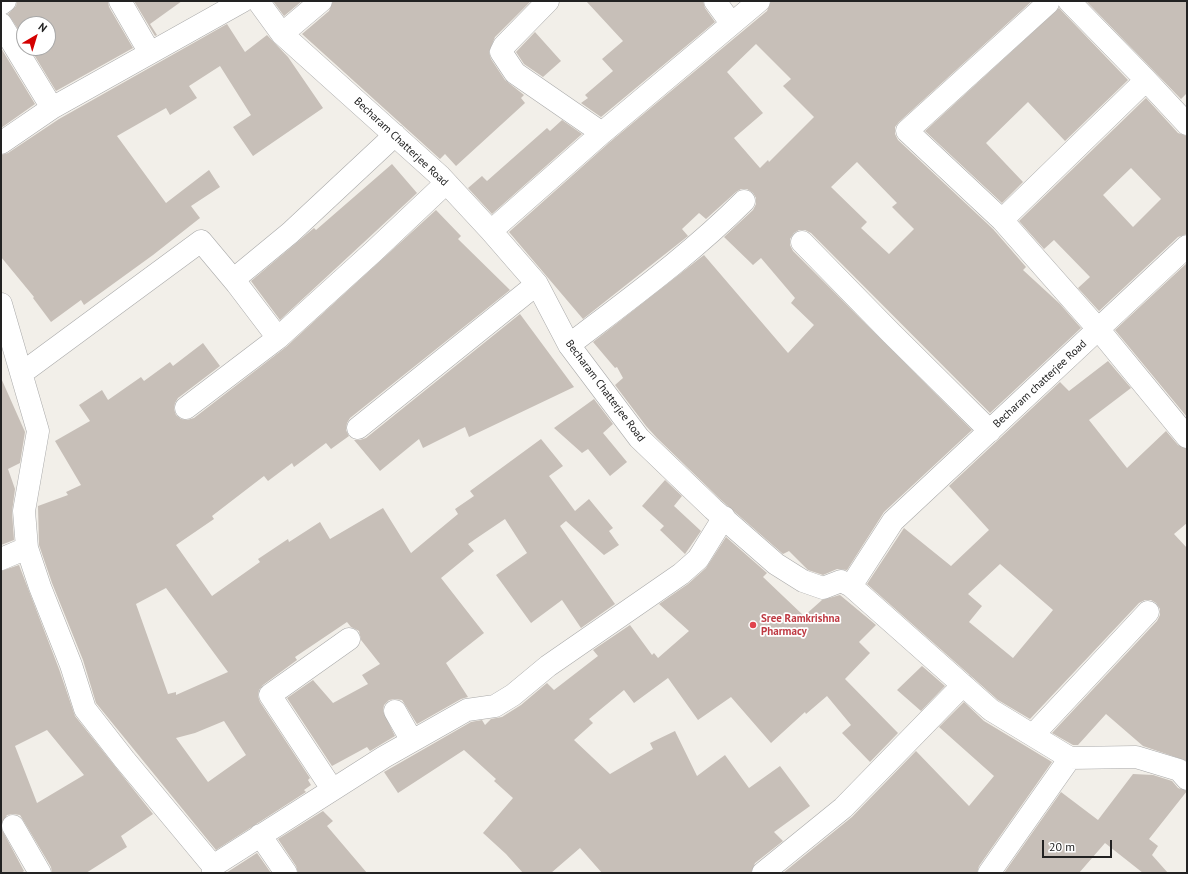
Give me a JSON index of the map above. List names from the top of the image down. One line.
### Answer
{"streets":{"street":["Becharam Chatterjee Road","Becharam chatterjee Road"]},"crossings":[["Becharam Chatterjee Road","Becharam chatterjee Road"]],"places":["Sree Ramkrishna Pharmacy"],"scale_bar":"20 m","north":"top right"}
